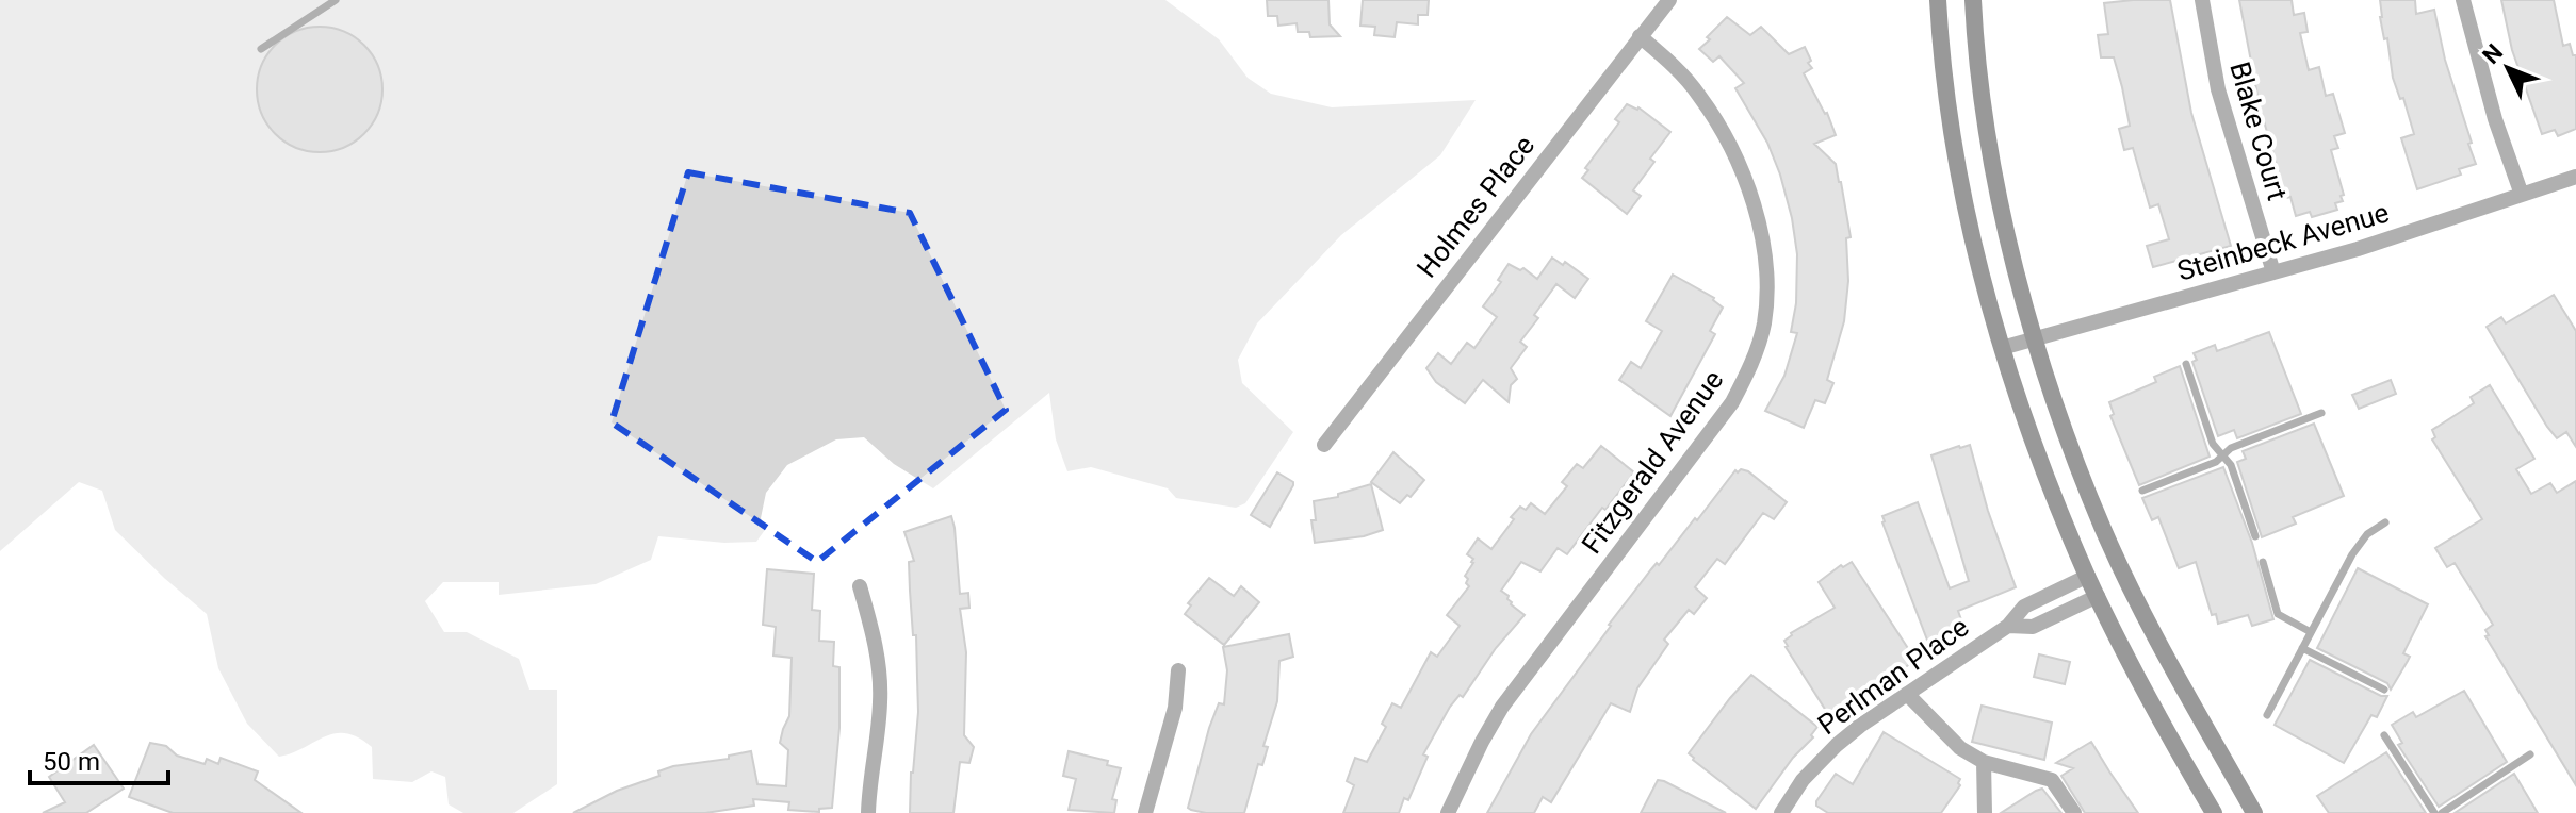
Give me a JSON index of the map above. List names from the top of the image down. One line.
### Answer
{"streets":{"street":["Blake Court","Holmes Place","Steinbeck Avenue","Fitzgerald Avenue","Perlman Place"]},"crossings":[["Blake Court","Steinbeck Avenue"],["Holmes Place","Fitzgerald Avenue"]],"scale_bar":"50 m","north":"top left"}
